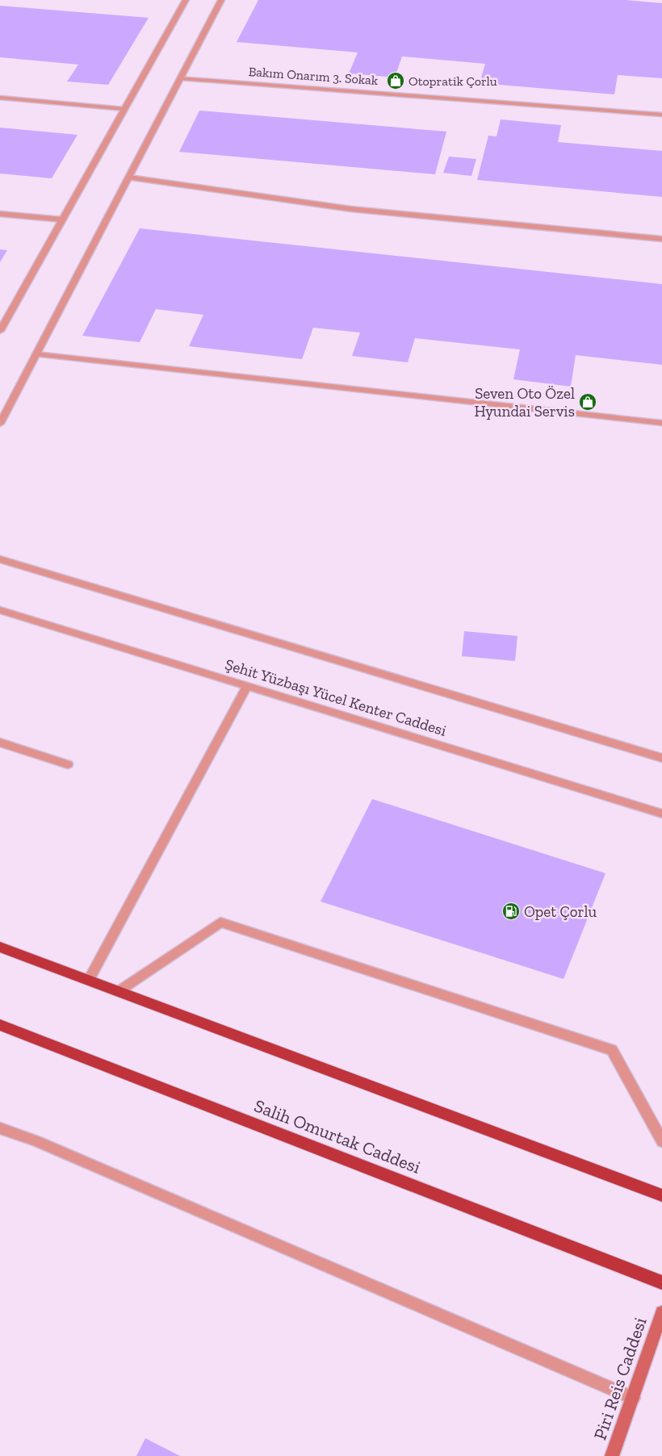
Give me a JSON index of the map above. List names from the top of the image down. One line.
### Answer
{"streets":{"highway":["Salih Omurtak Caddesi"],"main road":["Piri Reis Caddesi"],"street":["Bakım Onarım 3. Sokak","Şehit Yüzbaşı Yücel Kenter Caddesi"]},"places":{"shop":["Otopratik Çorlu","Seven Oto Özel Hyundai Servis"],"fuel station":["Opet Çorlu"]}}
